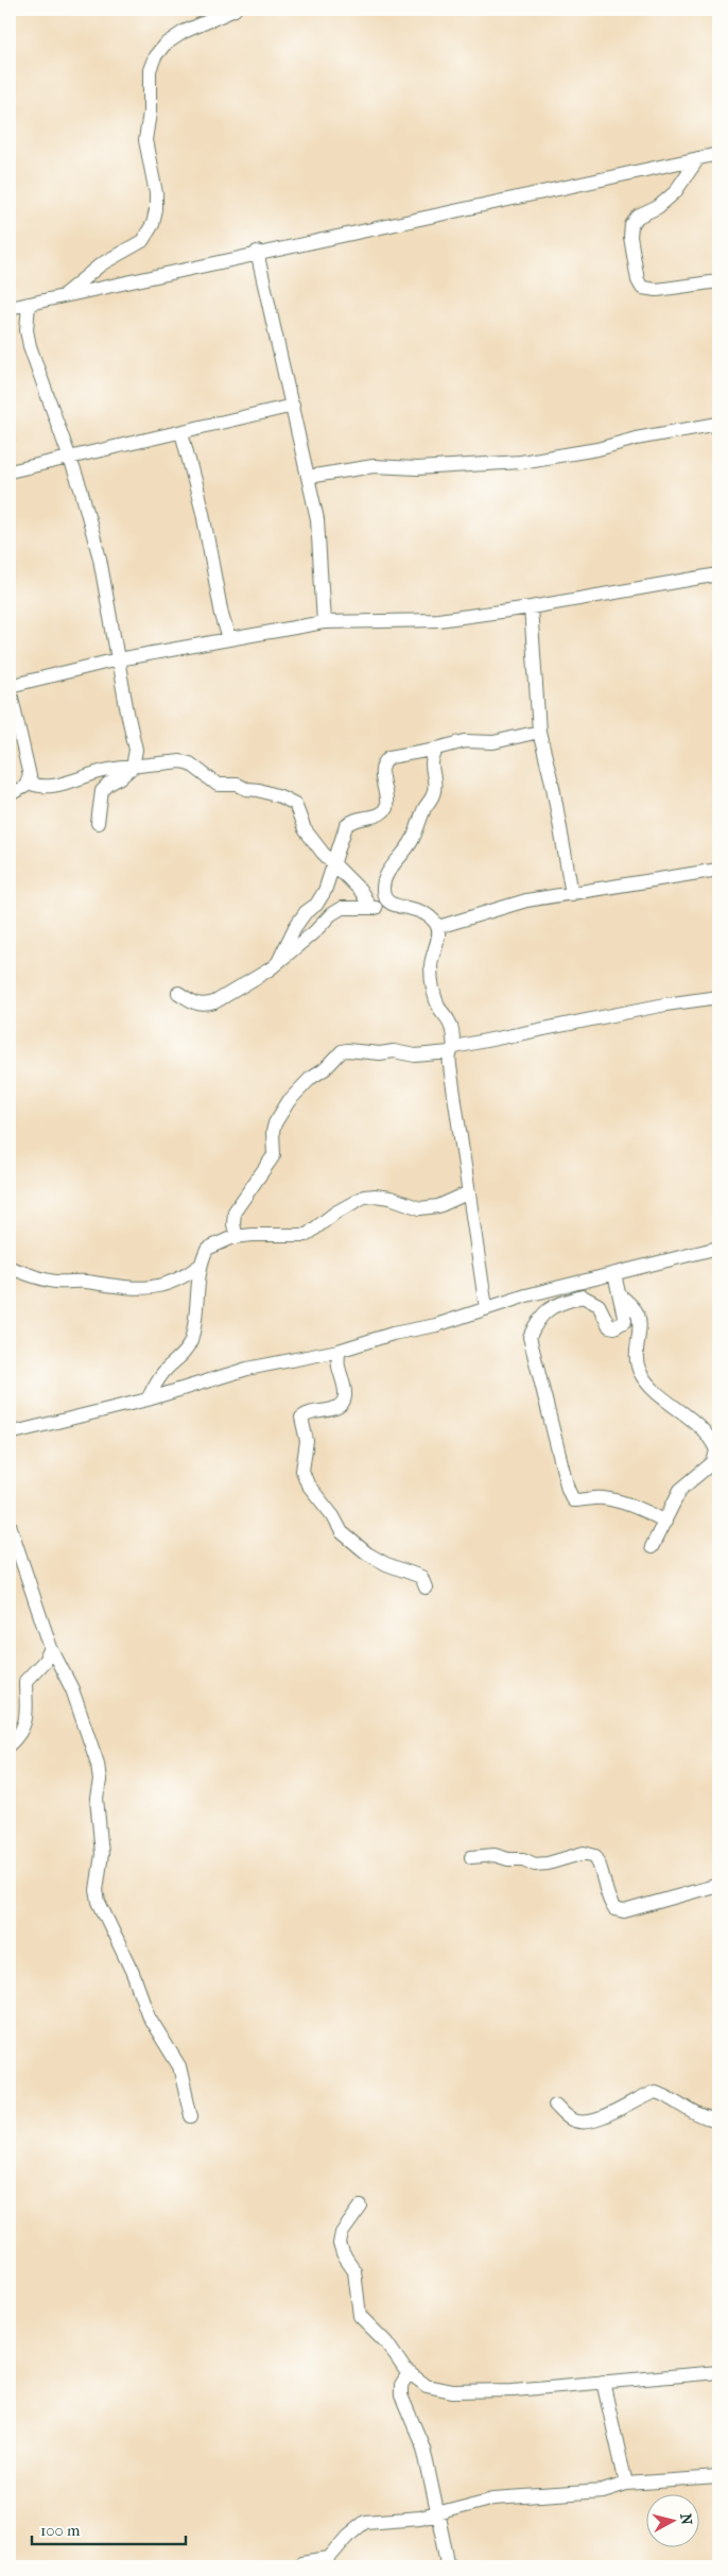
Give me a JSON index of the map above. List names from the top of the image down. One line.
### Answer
{"scale_bar":"100 m","north":"right"}
